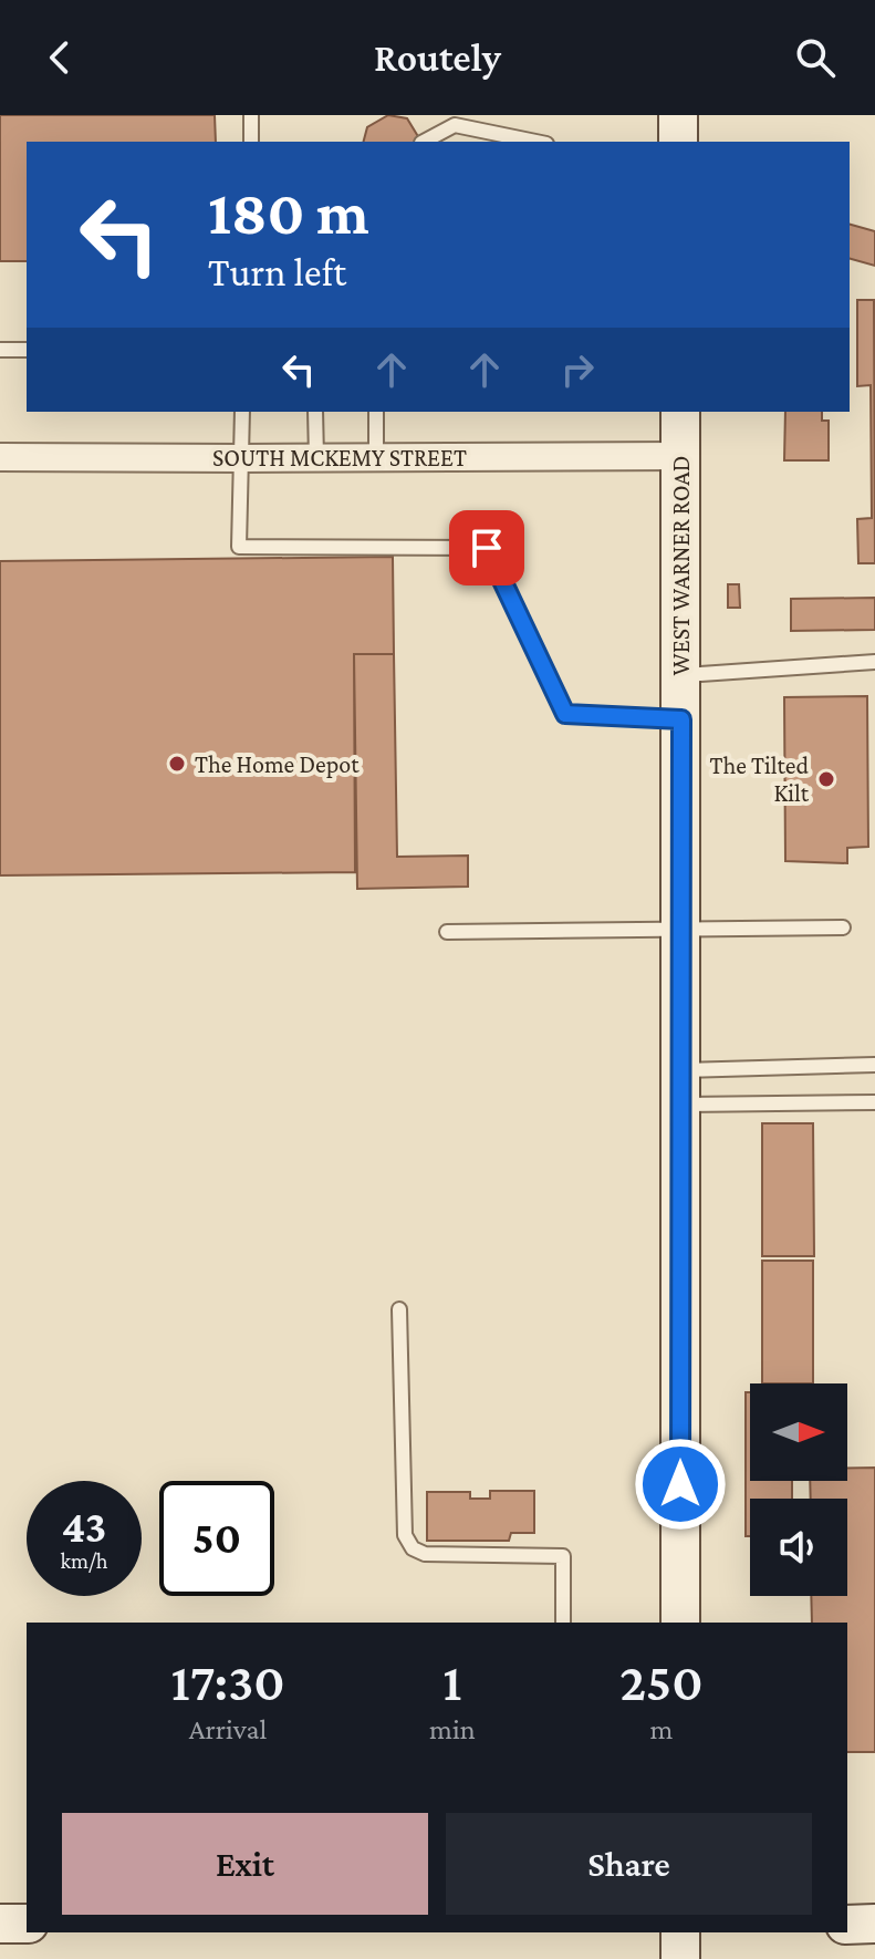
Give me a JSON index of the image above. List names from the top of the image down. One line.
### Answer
{"streets":{"main road":["WEST WARNER ROAD"],"street":["SOUTH MCKEMY STREET"]},"crossings":[["SOUTH MCKEMY STREET","WEST WARNER ROAD"]],"places":["The Home Depot","The Tilted Kilt"],"north":"right","page":{"header":"Routely","turn":["180 m","Turn left"],"speed":"43 km/h","limit":"50","eta":["17:30","Arrival","1","min","250","m"],"buttons":["Exit","Share"]}}
